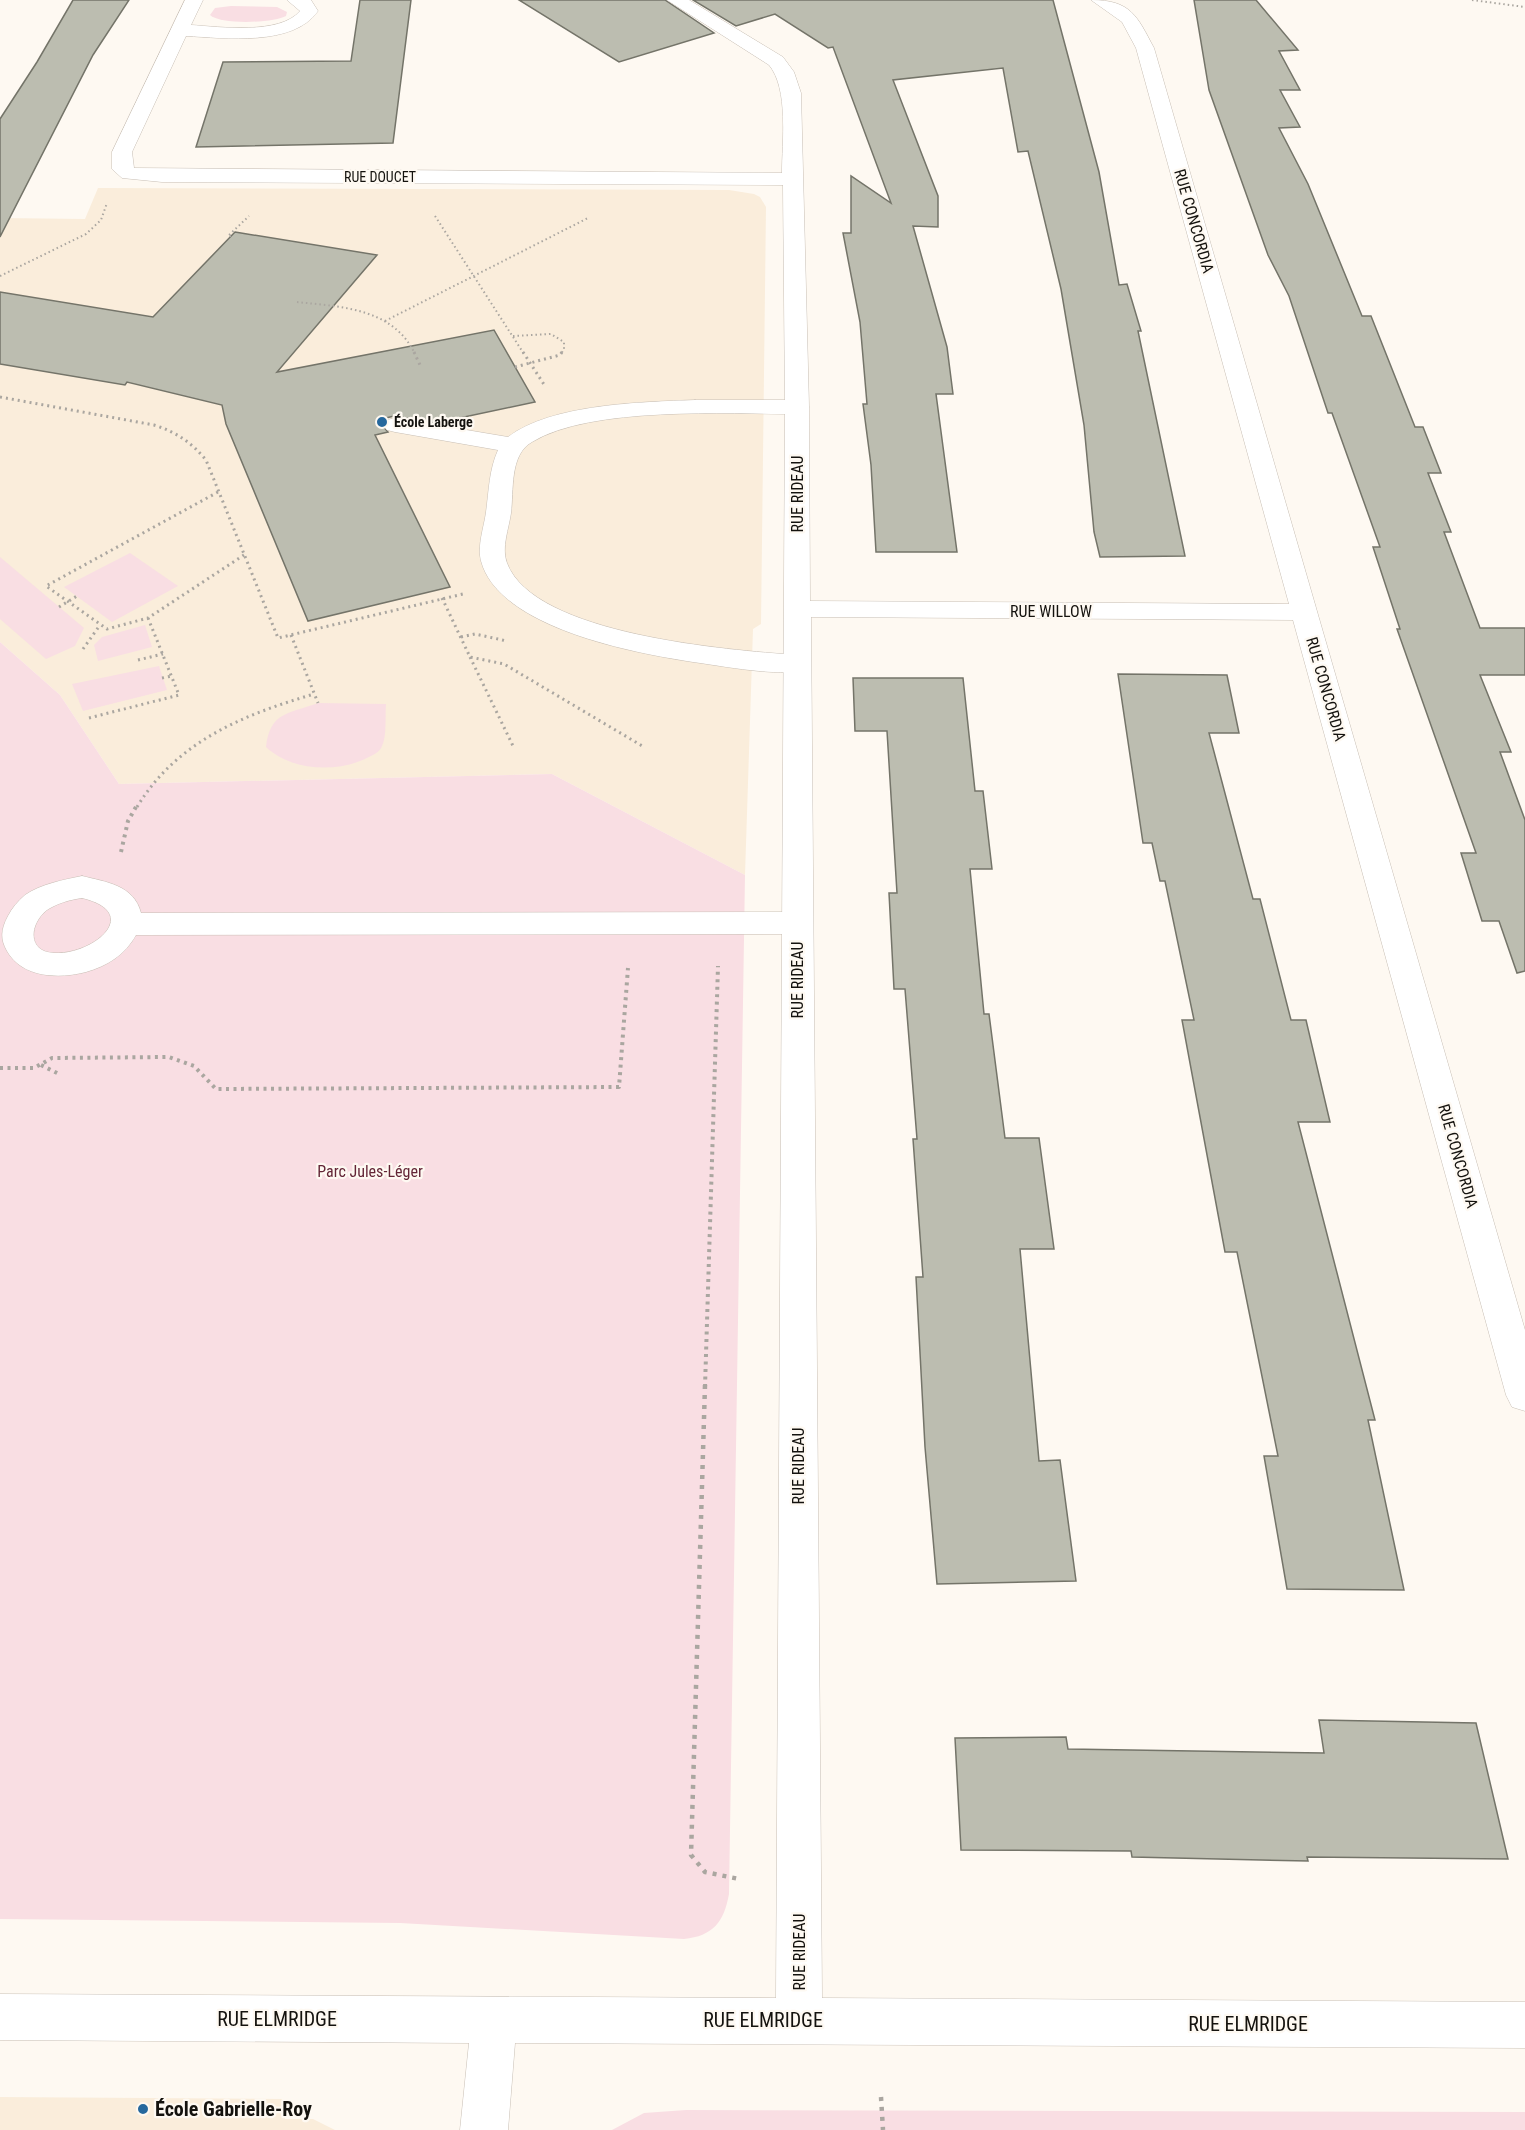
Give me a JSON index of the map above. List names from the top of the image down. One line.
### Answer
{"streets":{"street":["RUE DOUCET","RUE CONCORDIA","RUE RIDEAU","RUE WILLOW","RUE ELMRIDGE"]},"crossings":[["RUE DOUCET","RUE RIDEAU"],["RUE CONCORDIA","RUE WILLOW"],["RUE RIDEAU","RUE WILLOW"],["RUE RIDEAU","RUE ELMRIDGE"]],"parks":["Parc Jules-Léger"],"places":["École Laberge","École Gabrielle-Roy"]}
